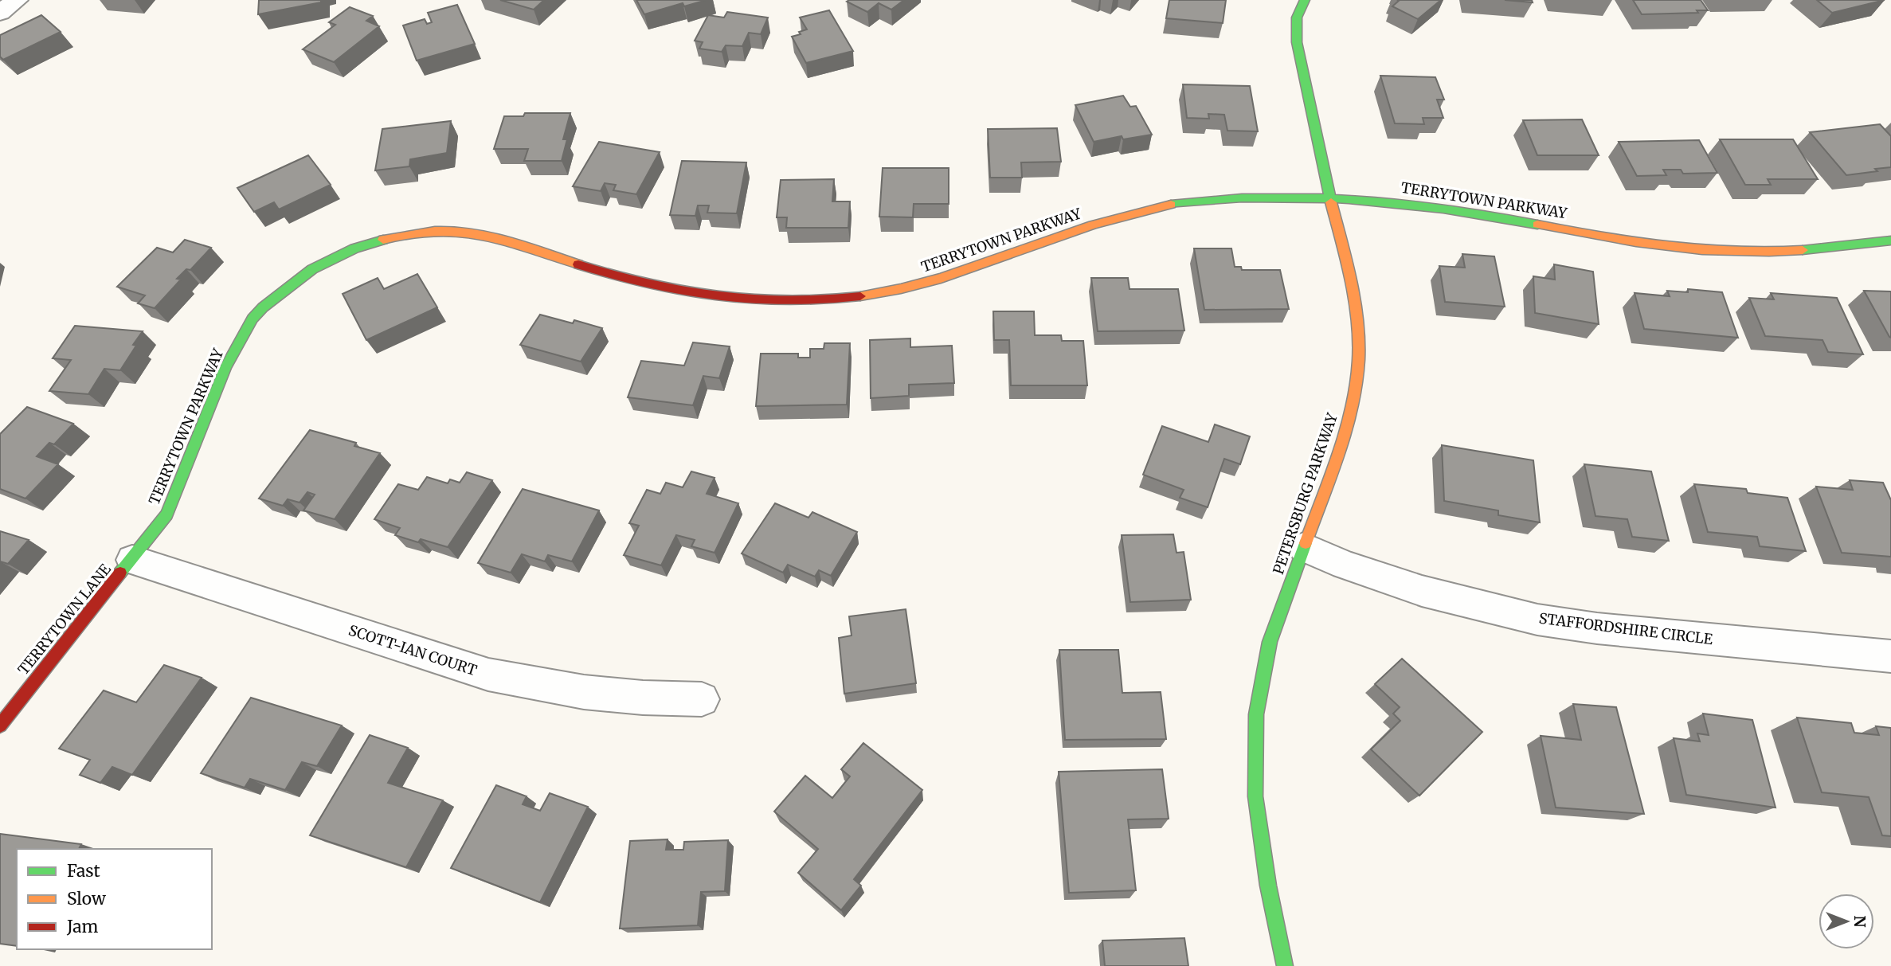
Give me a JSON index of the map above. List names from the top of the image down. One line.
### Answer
{"streets":{"street":["TERRYTOWN PARKWAY","PETERSBURG PARKWAY","TERRYTOWN LANE","STAFFORDSHIRE CIRCLE","SCOTT-IAN COURT"]},"crossings":[["TERRYTOWN PARKWAY","PETERSBURG PARKWAY"],["TERRYTOWN PARKWAY","TERRYTOWN LANE"],["TERRYTOWN PARKWAY","SCOTT-IAN COURT"],["PETERSBURG PARKWAY","STAFFORDSHIRE CIRCLE"],["TERRYTOWN LANE","SCOTT-IAN COURT"]],"legend":["Fast","Slow","Jam"],"north":"right"}
